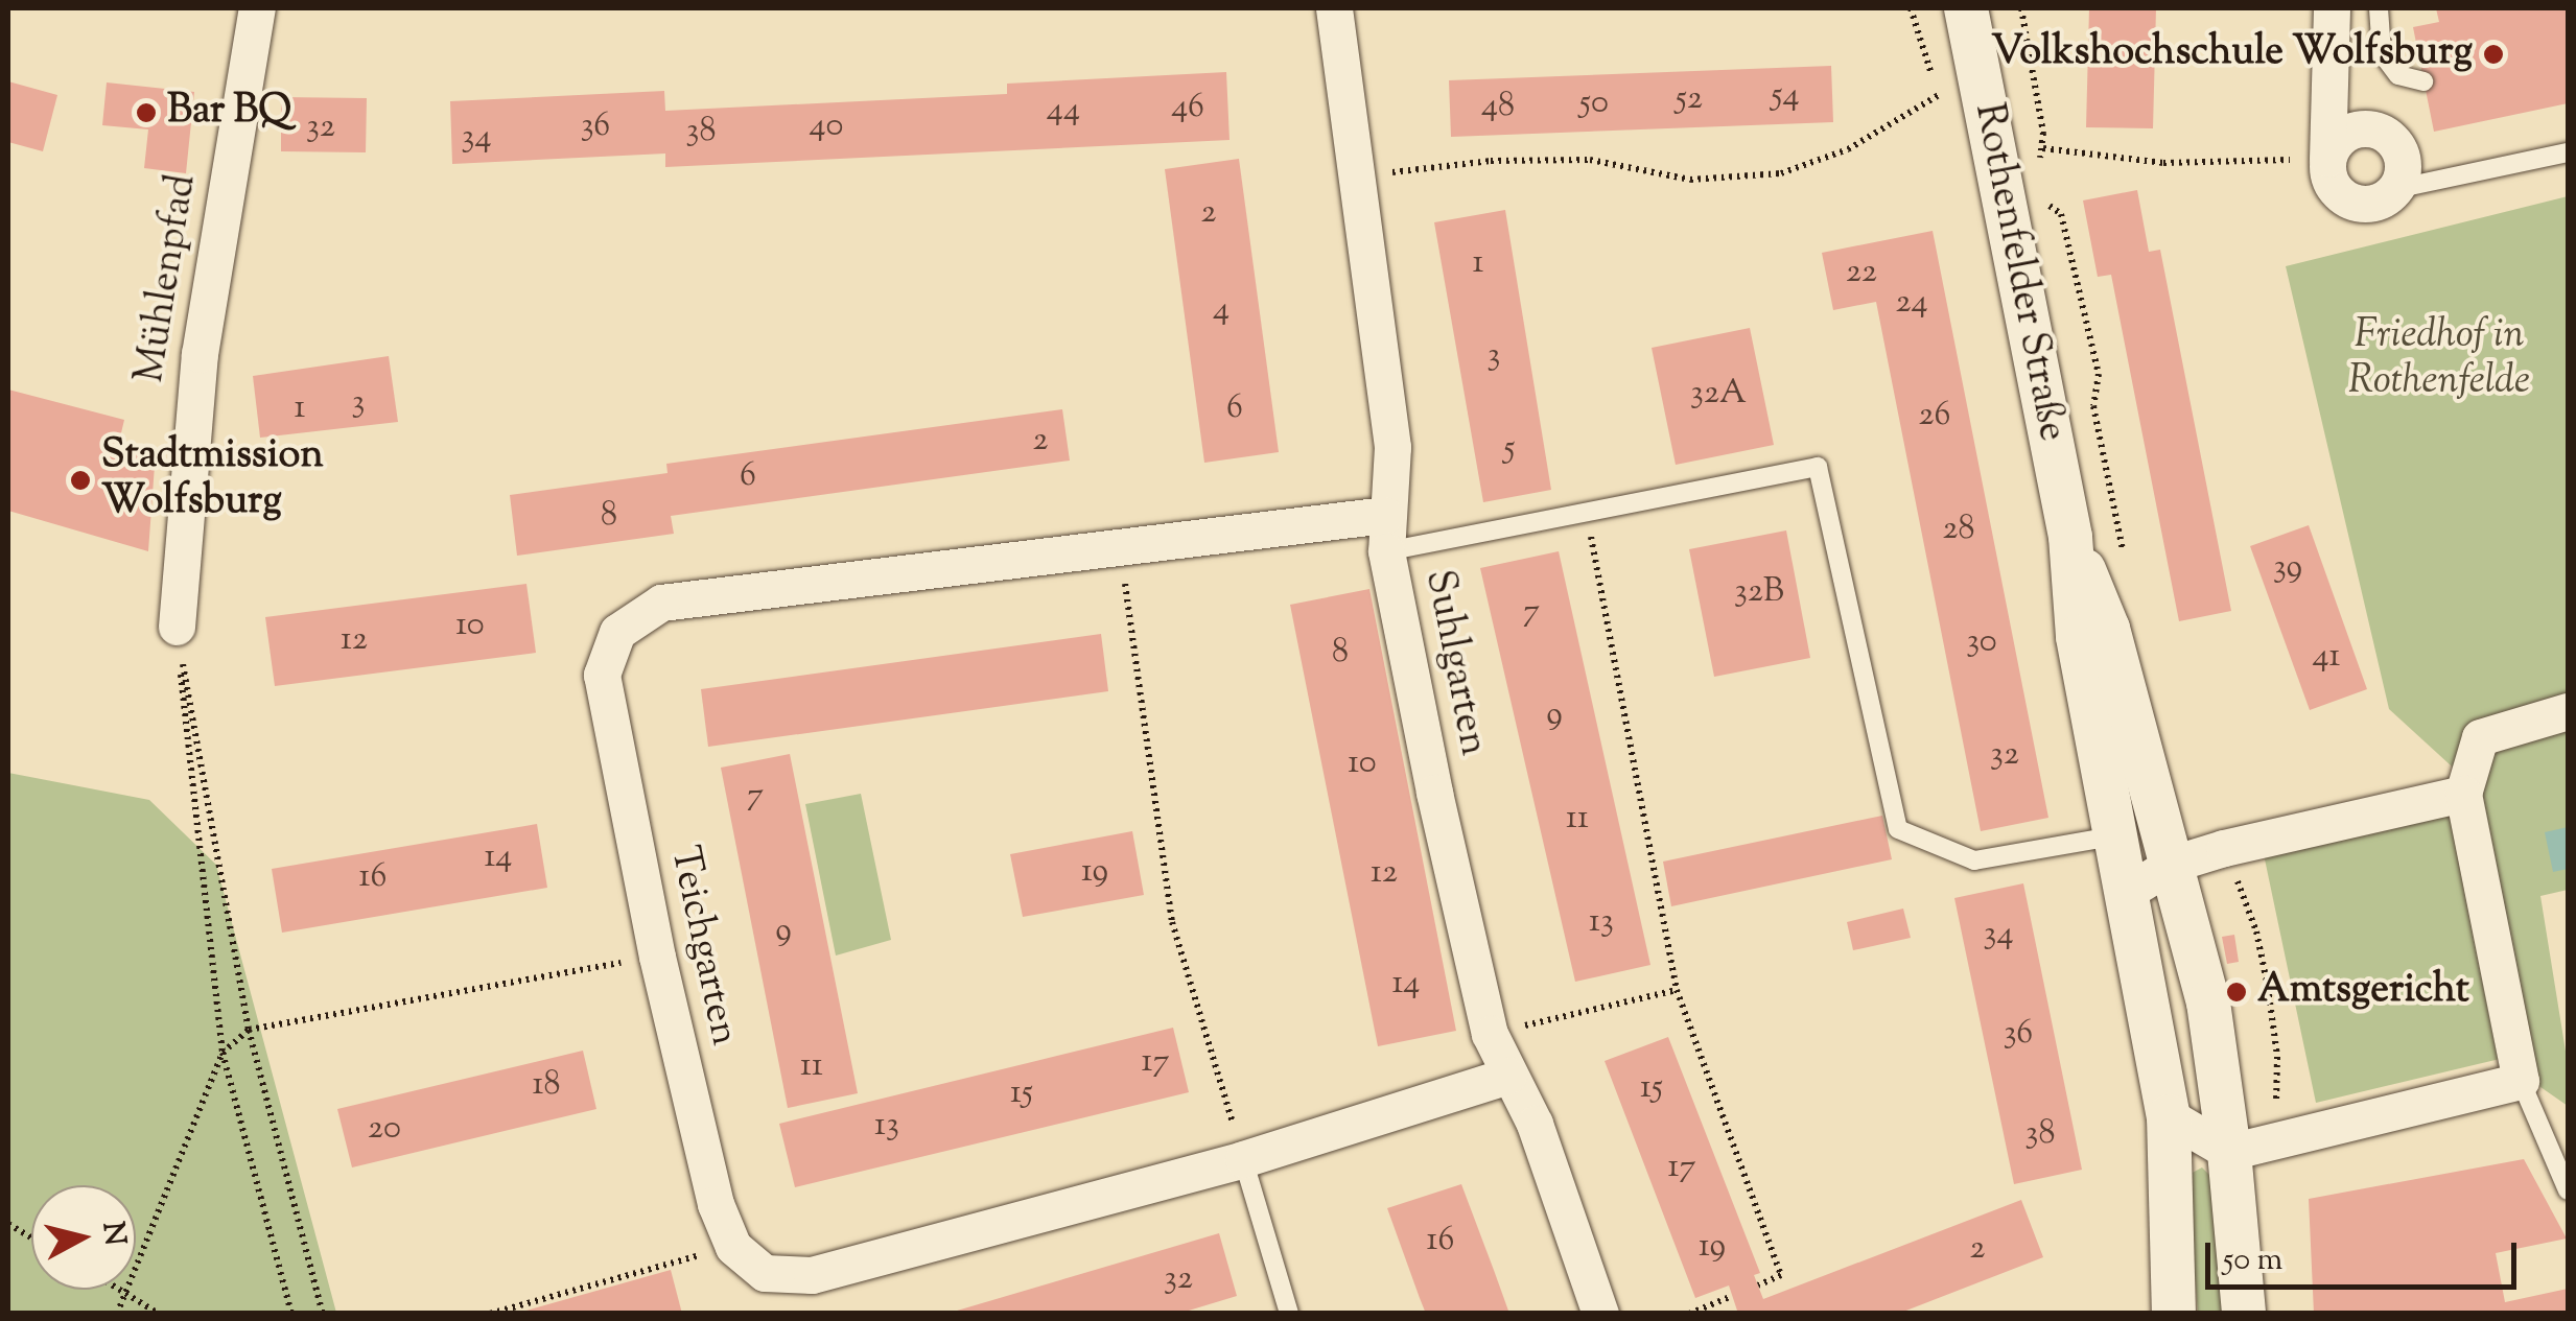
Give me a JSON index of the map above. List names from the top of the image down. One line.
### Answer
{"streets":{"street":["Rothenfelder Straße","Mühlenpfad","Suhlgarten","Teichgarten"]},"crossings":[["Suhlgarten","Teichgarten"]],"parks":["Friedhof in Rothenfelde"],"places":["Volkshochschule Wolfsburg","Bar BQ","Stadtmission Wolfsburg","Amtsgericht"],"house_numbers":["54","52","50","48","46","44","36","40","32","38","34","2","1","22","24","4","3","32A","3","1","6","26","2","5","6","8","28","39","32B","7","10","12","30","8","41","9","32","10","7","11","14","19","12","16","13","9","34","14","36","17","11","18","15","15","13","20","38","17","16","19","2","32"],"scale_bar":"50 m","north":"right"}
